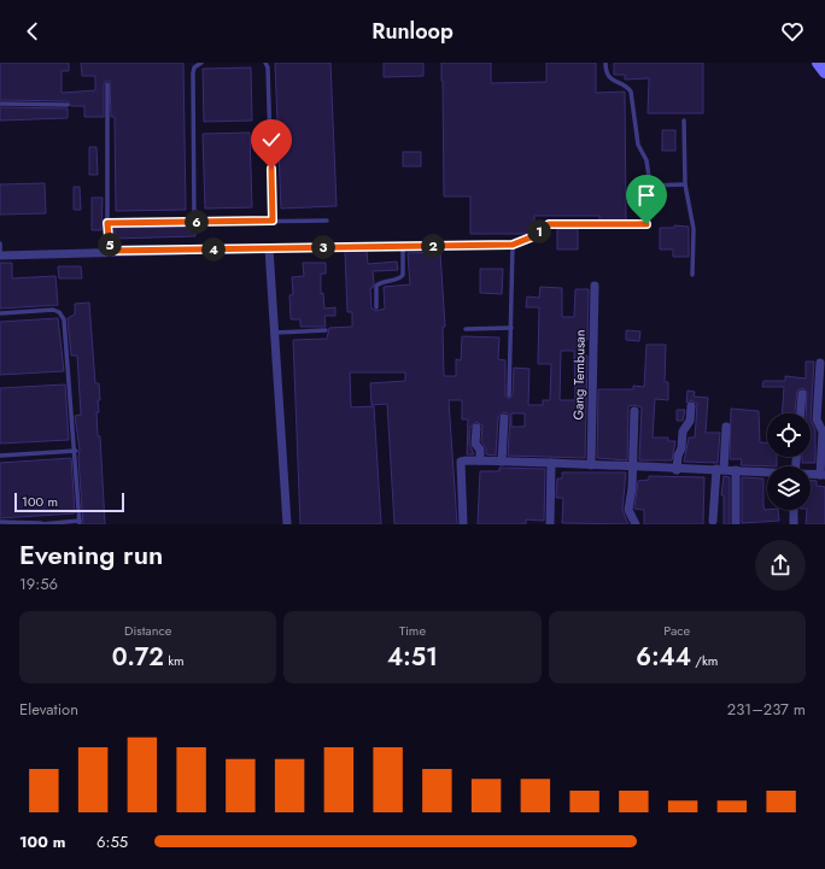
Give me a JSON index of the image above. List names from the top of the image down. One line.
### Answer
{"streets":{"street":["Gang Tembusan"]},"scale_bar":"100 m","page":{"header":"Runloop","pins":["6","1","5","2","3","4"],"scale":"100 m","heading":["Evening run","19:56"],"stats":[["Distance","0.72 km"],["Time","4:51"],["Pace","6:44 /km"]],"chart":["Elevation","231–237 m"],"list":[{"name":"100 m","note":"6:55"}]}}
